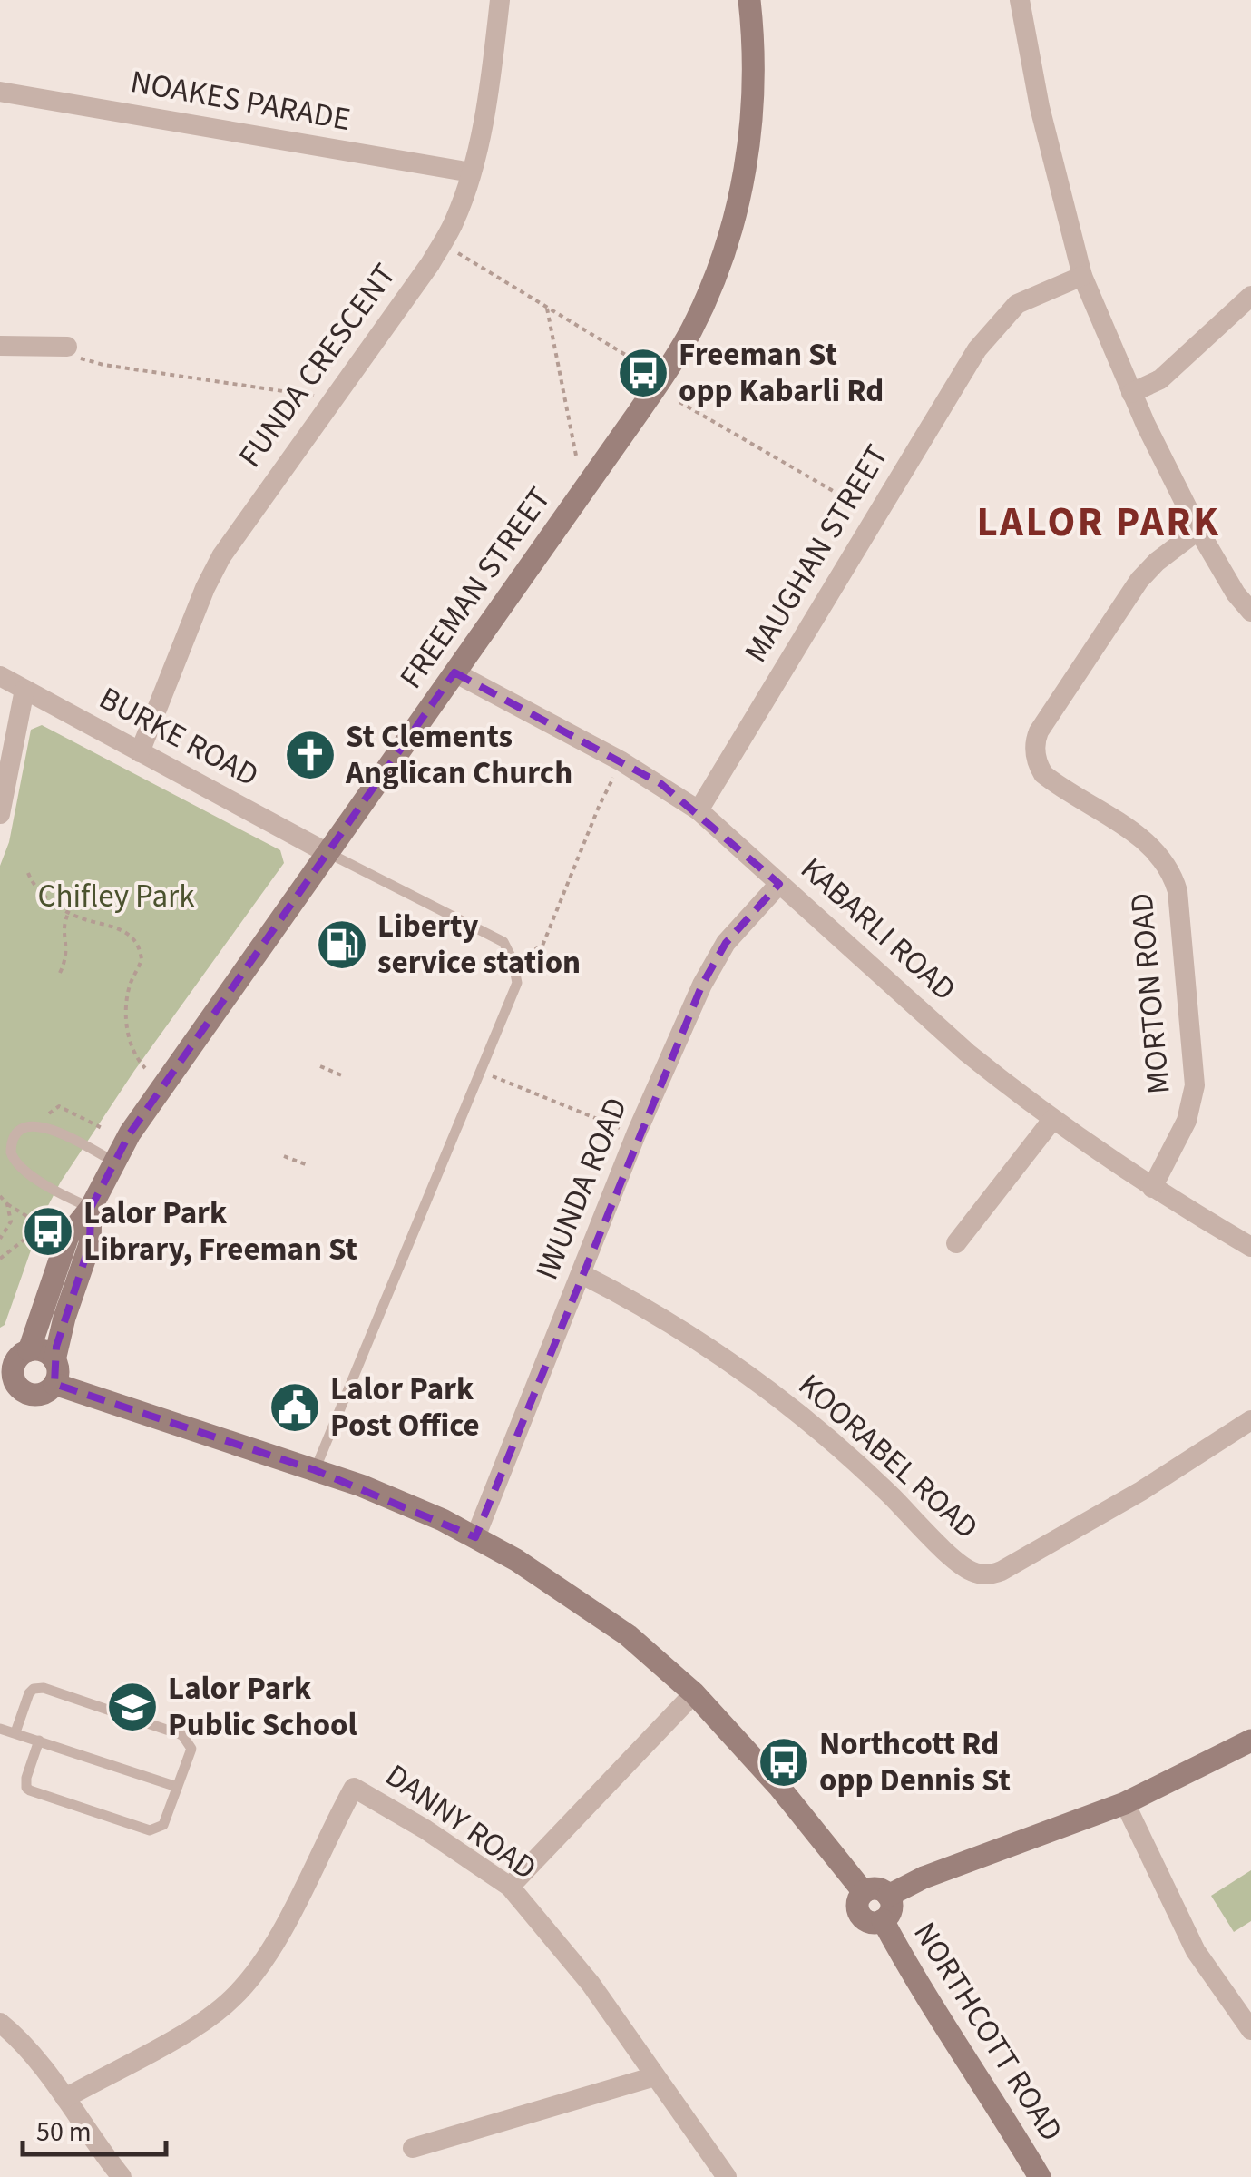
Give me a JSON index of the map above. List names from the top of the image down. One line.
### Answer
{"streets":{"street":["NOAKES PARADE","FUNDA CRESCENT","MAUGHAN STREET","FREEMAN STREET","BURKE ROAD","KABARLI ROAD","MORTON ROAD","IWUNDA ROAD","KOORABEL ROAD","DANNY ROAD","NORTHCOTT ROAD"]},"crossings":[["NOAKES PARADE","FUNDA CRESCENT"],["FUNDA CRESCENT","BURKE ROAD"],["MAUGHAN STREET","KABARLI ROAD"],["FREEMAN STREET","BURKE ROAD"],["FREEMAN STREET","KABARLI ROAD"],["KABARLI ROAD","MORTON ROAD"],["KABARLI ROAD","IWUNDA ROAD"],["IWUNDA ROAD","KOORABEL ROAD"]],"districts":["LALOR PARK"],"parks":["Chifley Park"],"places":{"bus stop":["Freeman St opp Kabarli Rd","Lalor Park Library, Freeman St","Northcott Rd opp Dennis St"],"church":["St Clements Anglican Church"],"fuel station":["Liberty service station"],"public building":["Lalor Park Post Office"],"school or university":["Lalor Park Public School"]},"scale_bar":"50 m"}
